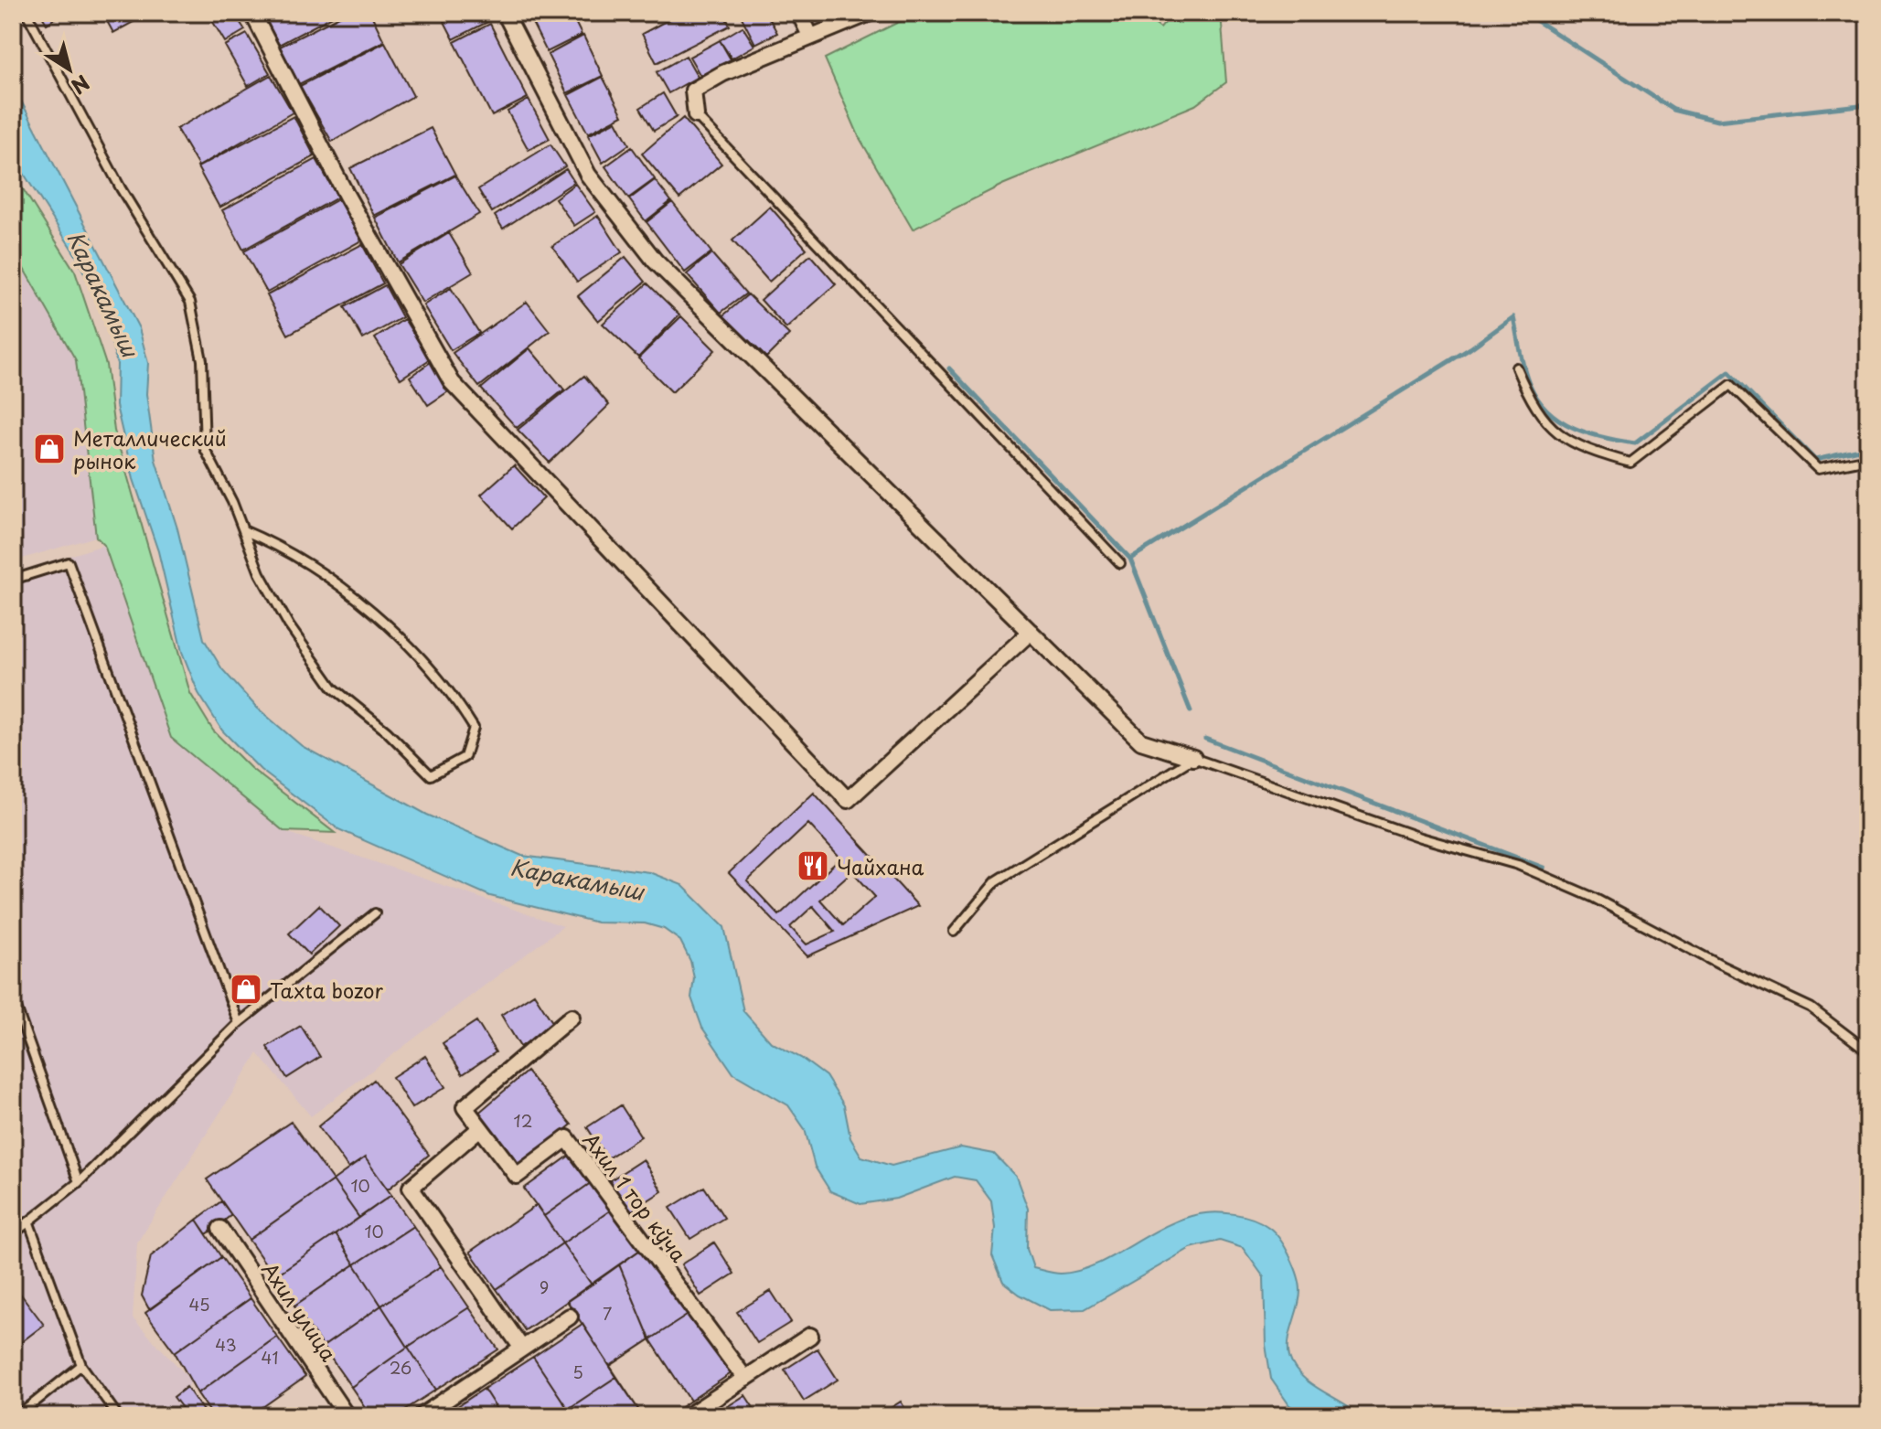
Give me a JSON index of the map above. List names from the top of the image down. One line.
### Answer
{"streets":{"street":["Ахил 1 тор кўча","Ахил улица"]},"water":["Каракамыш"],"places":{"shop":["Металлический рынок","Taxta bozor"],"restaurant":["Чайхана"]},"house_numbers":["12","10","10","9","45","7","43","41","26","5"],"north":"bottom right"}
